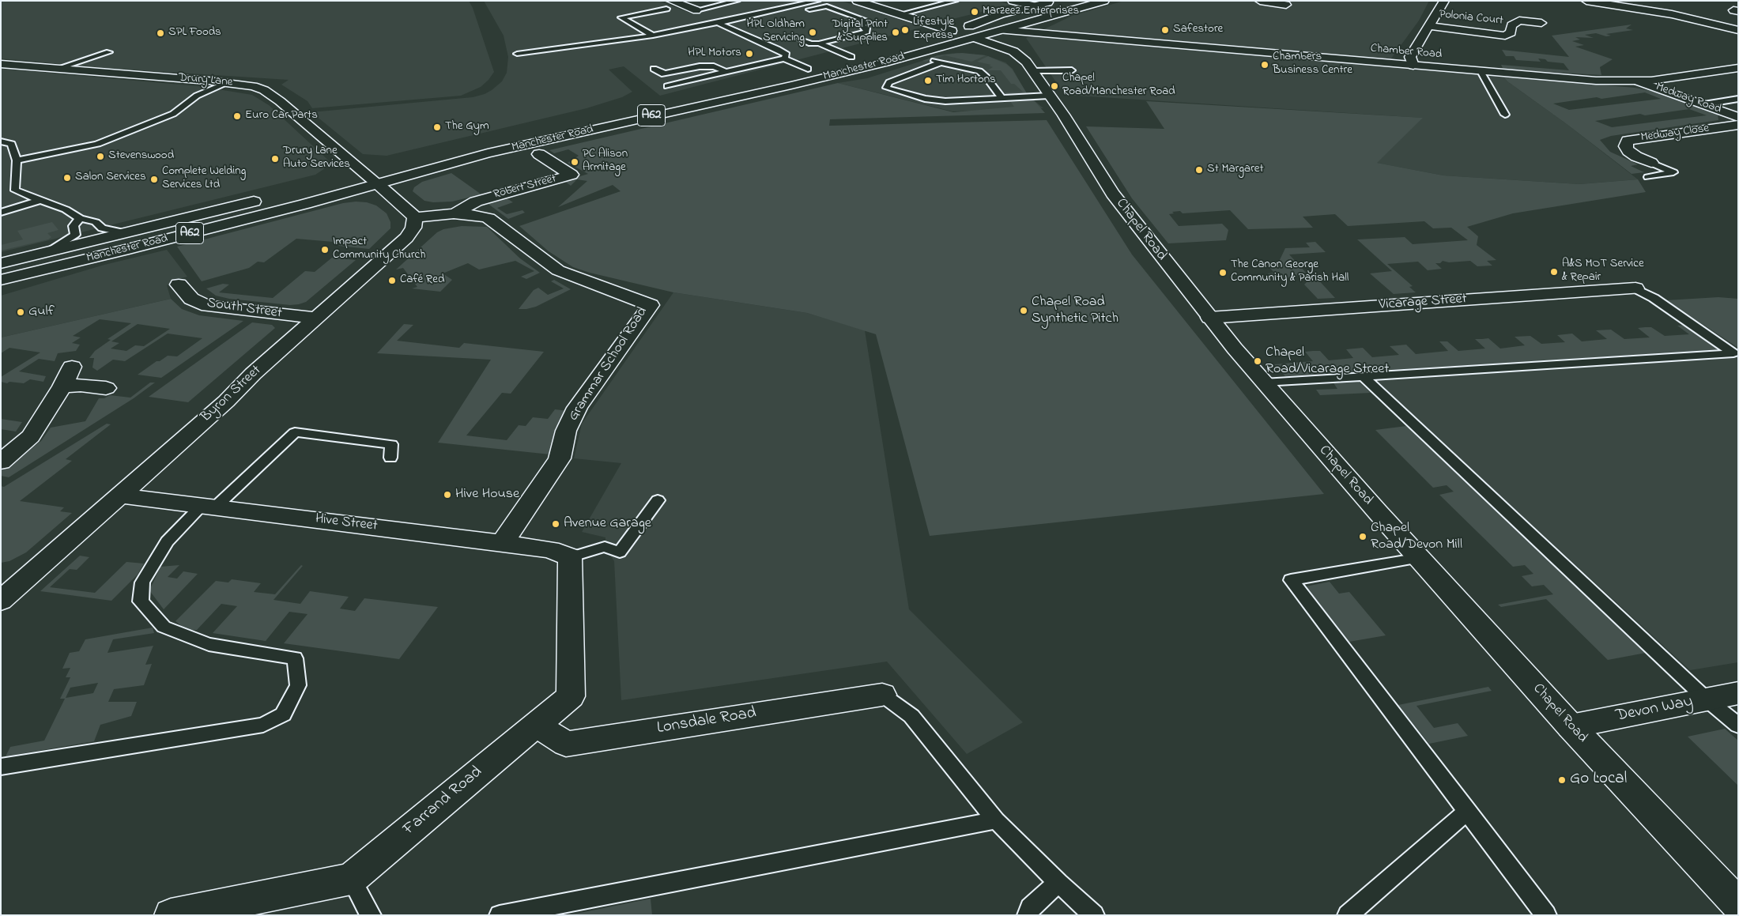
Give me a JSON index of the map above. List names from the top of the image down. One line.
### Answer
{"streets":{"main road":["Polonia Court","Chamber Road","Manchester Road","Drury Lane","Medway Road","A62","Medway Close","Robert Street","Chapel Road","Vicarage Street","South Street","Grammar School Road","Byron Street","Hive Street","Devon Way","Lonsdale Road","Farrand Road"]},"crossings":[["Chamber Road","Manchester Road"],["Chamber Road","Medway Road"],["Manchester Road","Drury Lane"],["Manchester Road","A62"],["Manchester Road","Chapel Road"],["Drury Lane","A62"],["Robert Street","Grammar School Road"],["Chapel Road","Vicarage Street"],["Chapel Road","Devon Way"],["South Street","Byron Street"],["Grammar School Road","Byron Street"],["Grammar School Road","Hive Street"],["Byron Street","Hive Street"],["Hive Street","Farrand Road"],["Lonsdale Road","Farrand Road"]],"places":["Marzeez Enterprises","Lifestyle Express","Safestore","HPL Oldham Servicing","Digital Print & Supplies","SPL Foods","HPL Motors","Chambers Business Centre","Tim Hortons","Chapel Road/Manchester Road","Euro Car Parts","The Gym","Stevenswood","Drury Lane Auto Services","PC Alison Armitage","St Margaret","Salon Services","Complete Welding Services Ltd","Impact Community Church","A&S MOT Service & Repair","The Canon George Community & Parish Hall","Café Red","Chapel Road Synthetic Pitch","Gulf","Chapel Road/Vicarage Street","Hive House","Avenue Garage","Chapel Road/Devon Mill","Go Local"]}
